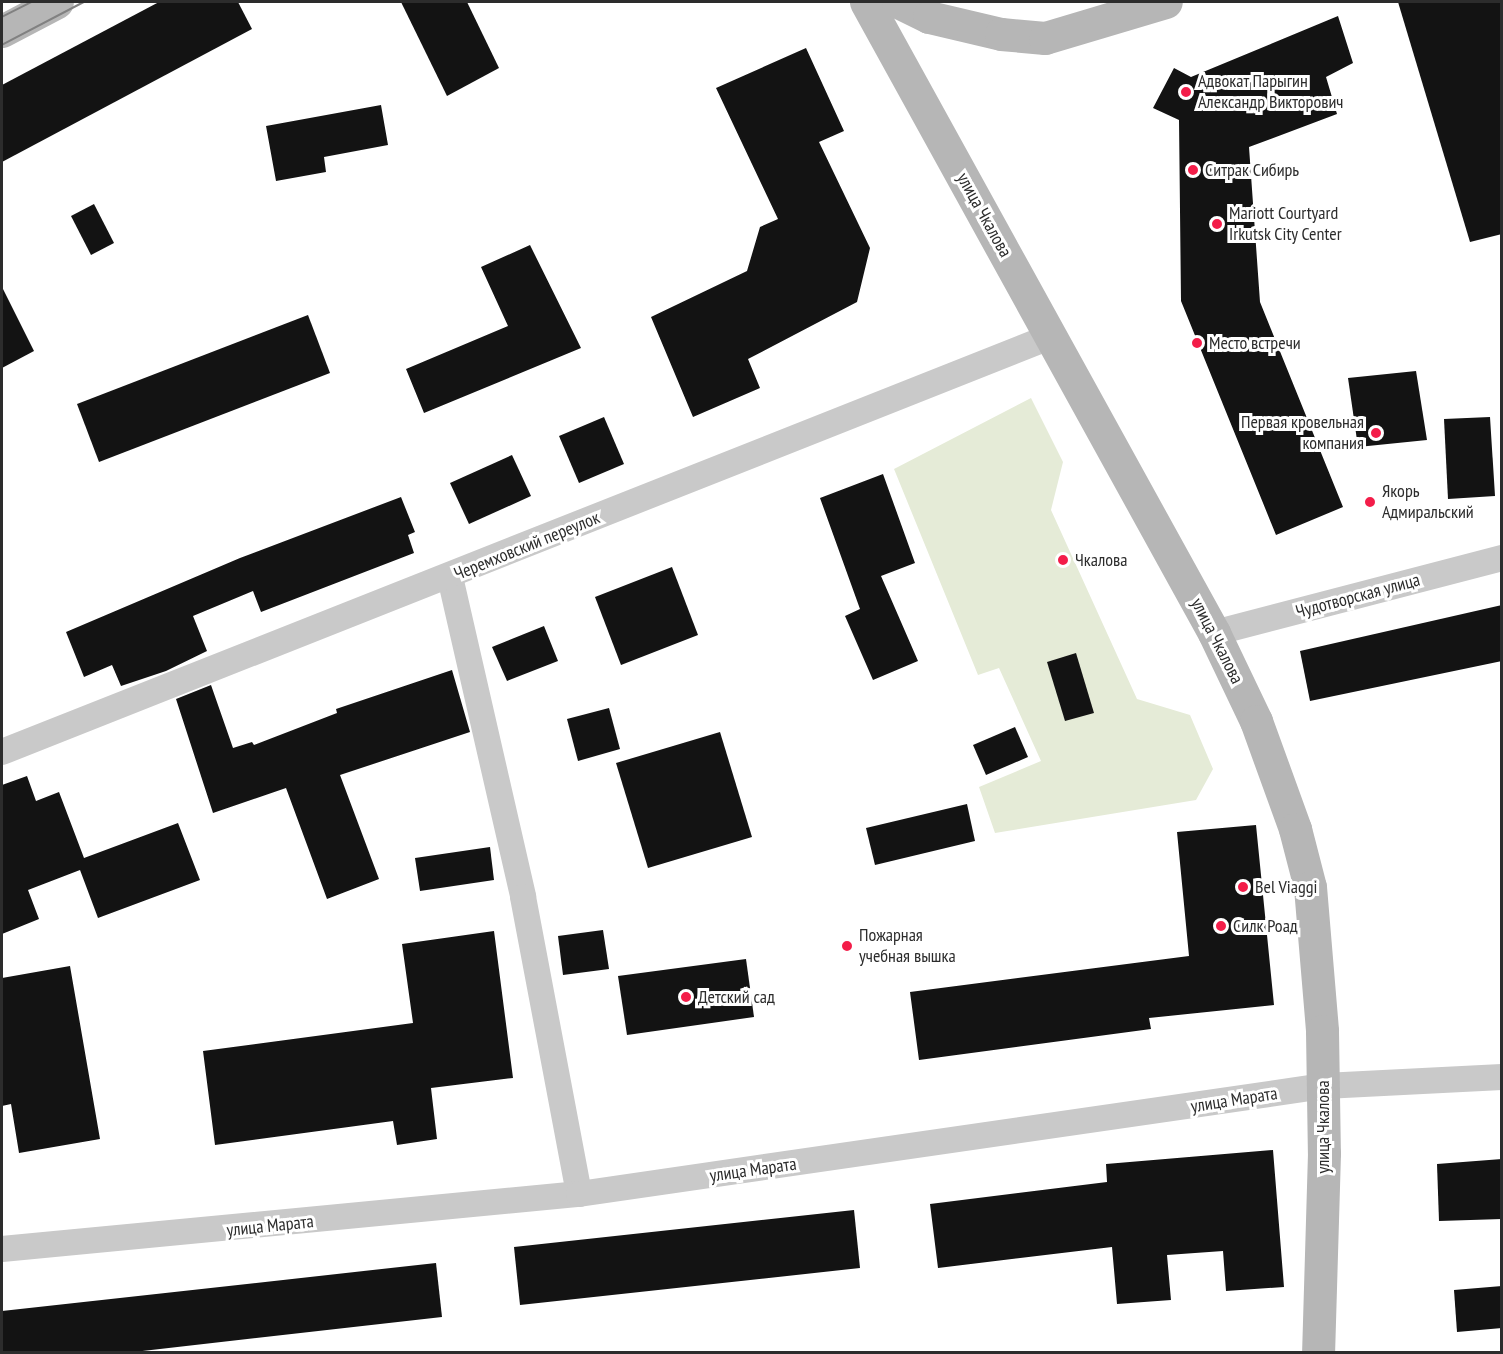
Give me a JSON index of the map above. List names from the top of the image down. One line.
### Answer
{"streets":{"main road":["улица Чкалова"],"street":["Черемховский переулок","Чудотворская улица","улица Марата"]},"crossings":[["улица Чкалова","Черемховский переулок"],["улица Чкалова","Чудотворская улица"],["улица Чкалова","улица Марата"]],"places":["Адвокат Парыгин Александр Викторович","Ситрак Сибирь","Mariott Courtyard Irkutsk City Center","Место встречи","Первая кровельная компания","Якорь Адмиральский","Чкалова","Bel Viaggi","Силк Роад","Пожарная учебная вышка","Детский сад"]}
